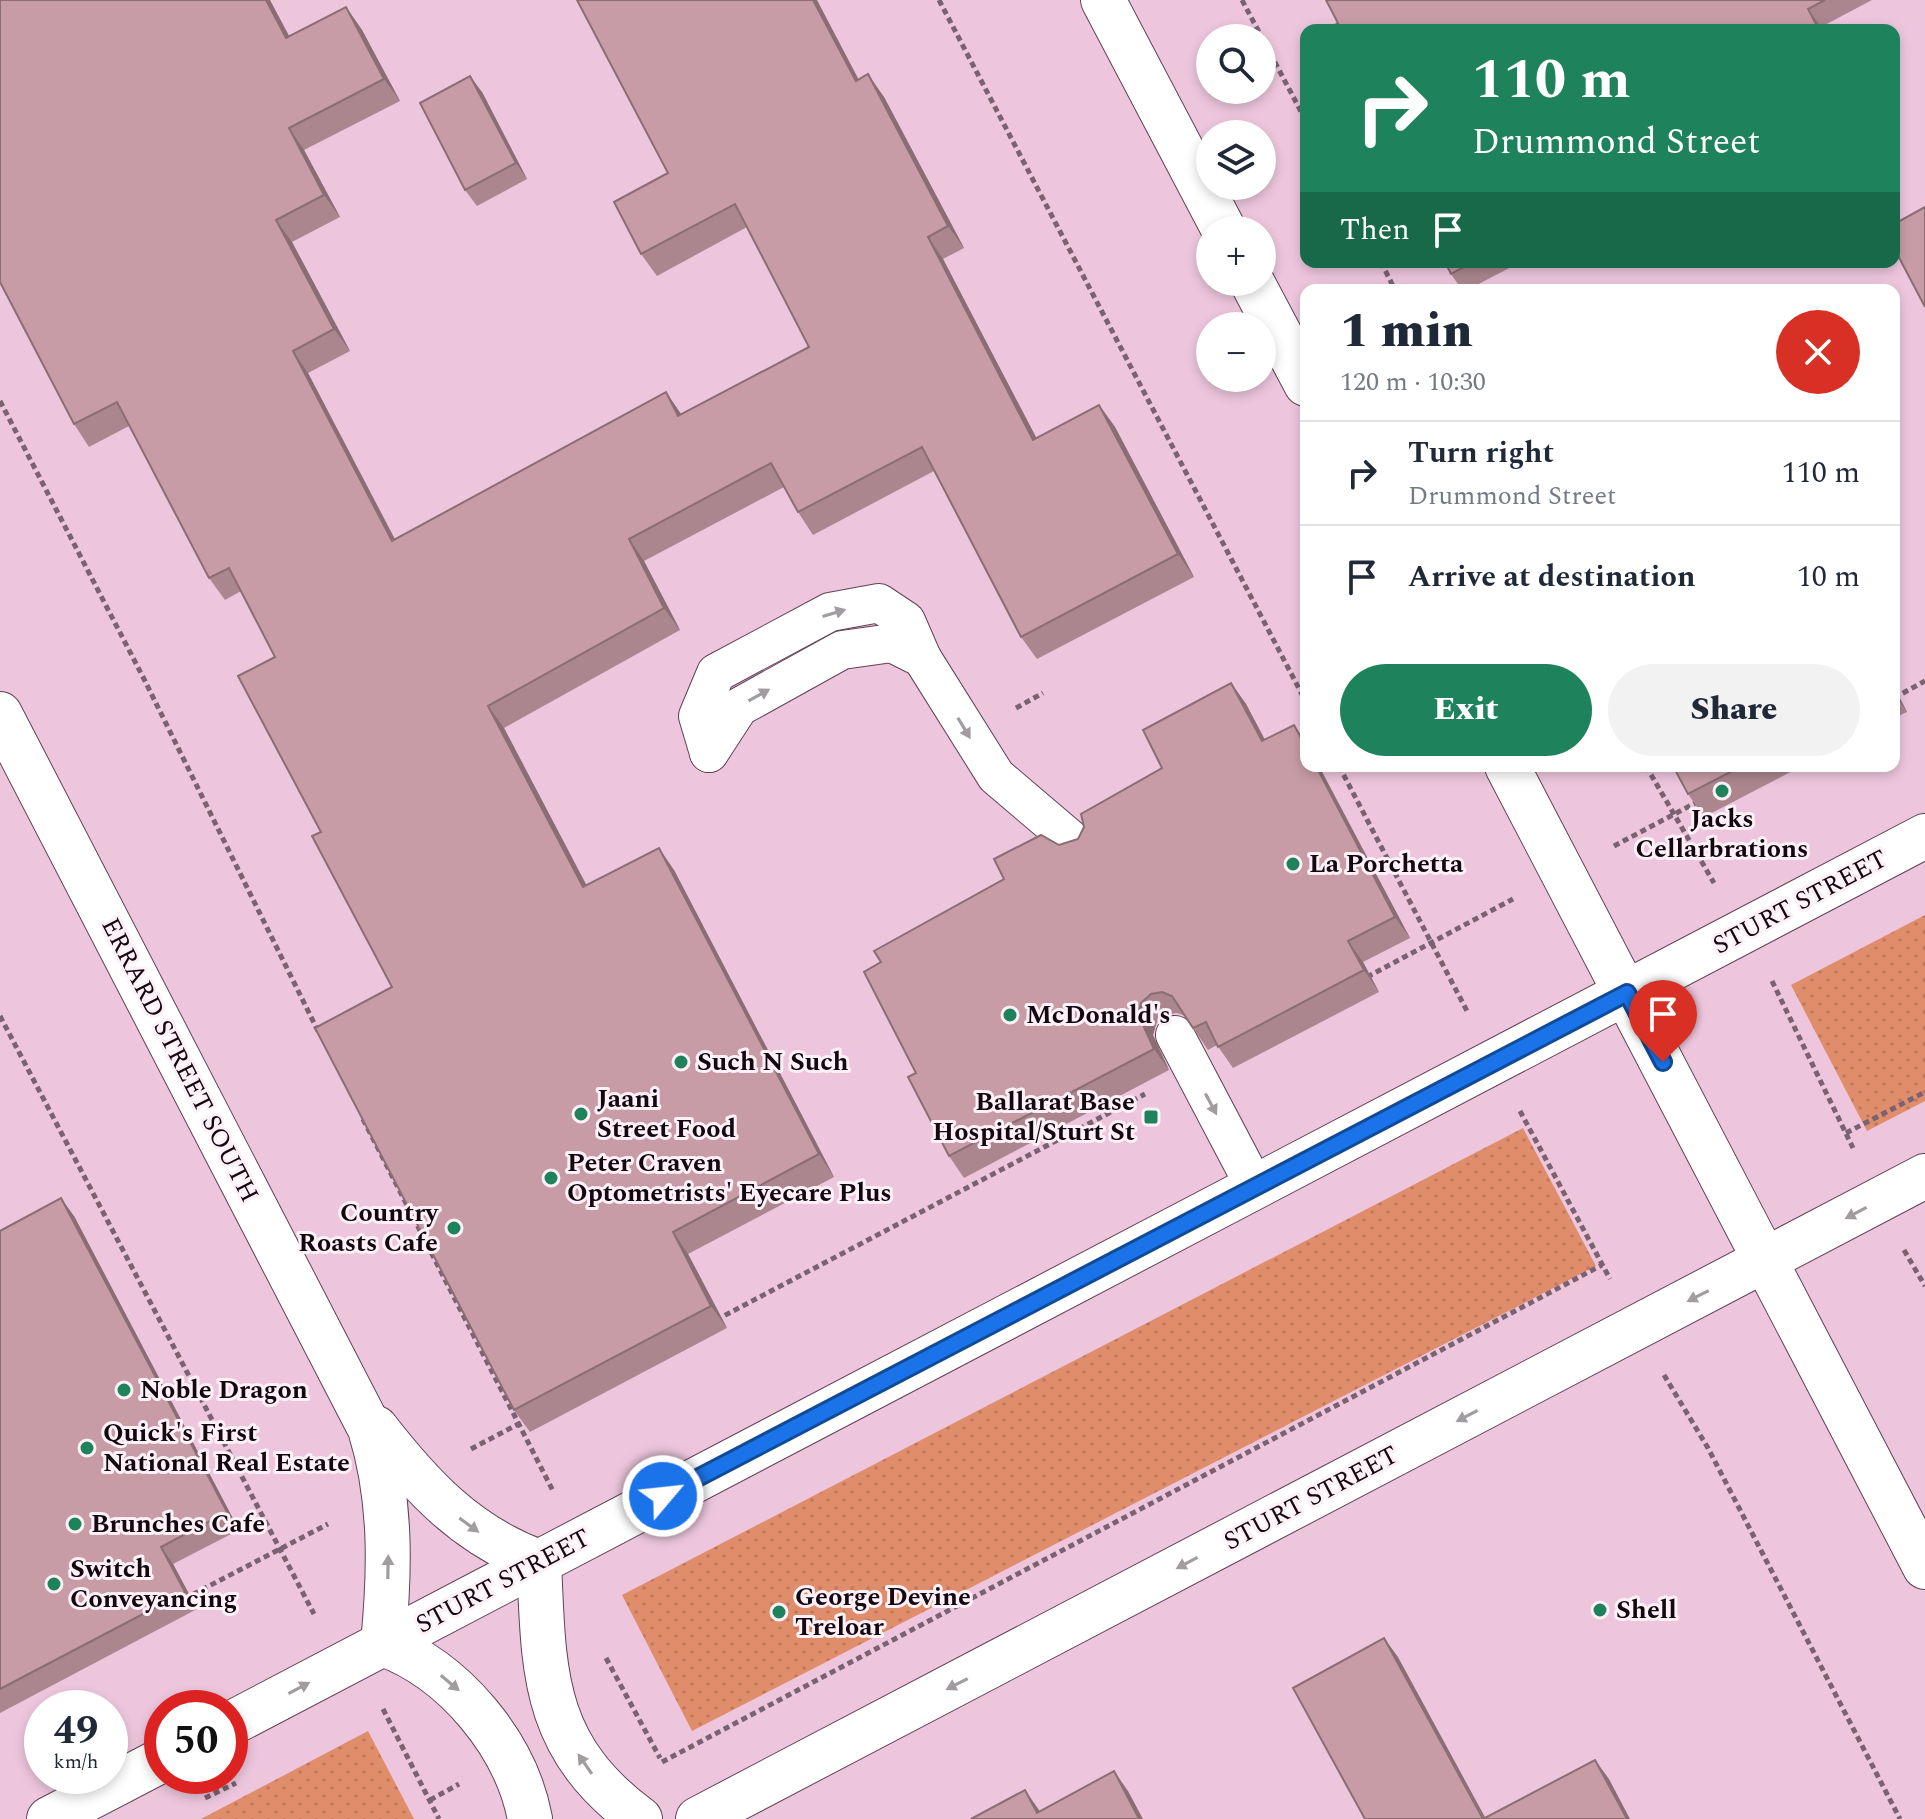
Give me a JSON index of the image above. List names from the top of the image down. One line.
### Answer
{"streets":{"main road":["STURT STREET","ERRARD STREET SOUTH"]},"crossings":[["STURT STREET","ERRARD STREET SOUTH"]],"places":{"other":["Jacks Cellarbrations","La Porchetta","McDonald's","Such N Such","Jaani Street Food","Peter Craven Optometrists' Eyecare Plus","Country Roasts Cafe","Noble Dragon","Quick's First National Real Estate","Brunches Cafe","Switch Conveyancing","Shell","George Devine Treloar"],"transit":["Ballarat Base Hospital/Sturt St"]},"page":{"map_buttons":["+","−"],"turn":["110 m","Drummond Street"],"then":"Then","heading":["1 min","120 m · 10:30"],"list":[{"name":"Turn right","note":"Drummond Street","value":"110 m"},{"name":"Arrive at destination","value":"10 m"}],"buttons":["Exit","Share"],"speed":"49 km/h","limit":"50"}}
